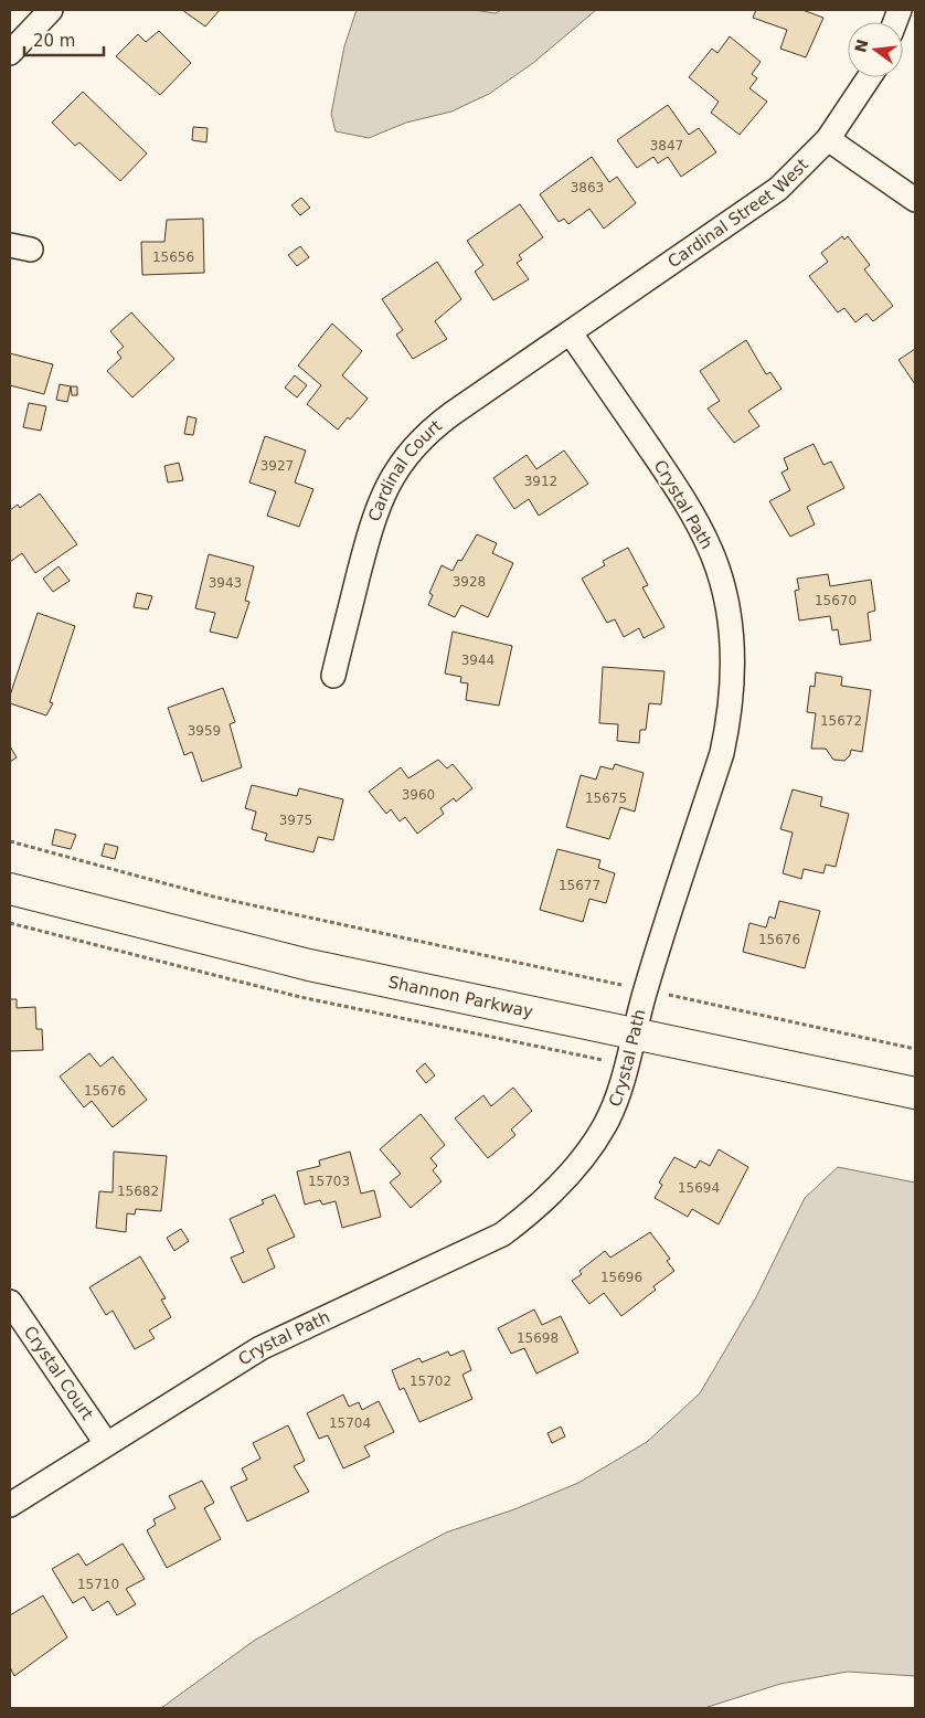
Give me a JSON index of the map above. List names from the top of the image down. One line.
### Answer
{"streets":{"street":["Cardinal Street West","Cardinal Court","Crystal Path","Shannon Parkway","Crystal Court"]},"crossings":[["Cardinal Street West","Cardinal Court"],["Cardinal Street West","Crystal Path"],["Cardinal Court","Crystal Path"],["Crystal Path","Shannon Parkway"],["Crystal Path","Crystal Court"]],"house_numbers":["3847","3863","15656","3927","3912","3928","3943","15670","3944","15672","3959","3960","15675","3975","15677","15676","15676","15703","15694","15682","15696","15698","15702","15704","15710"],"scale_bar":"20 m","north":"left"}
